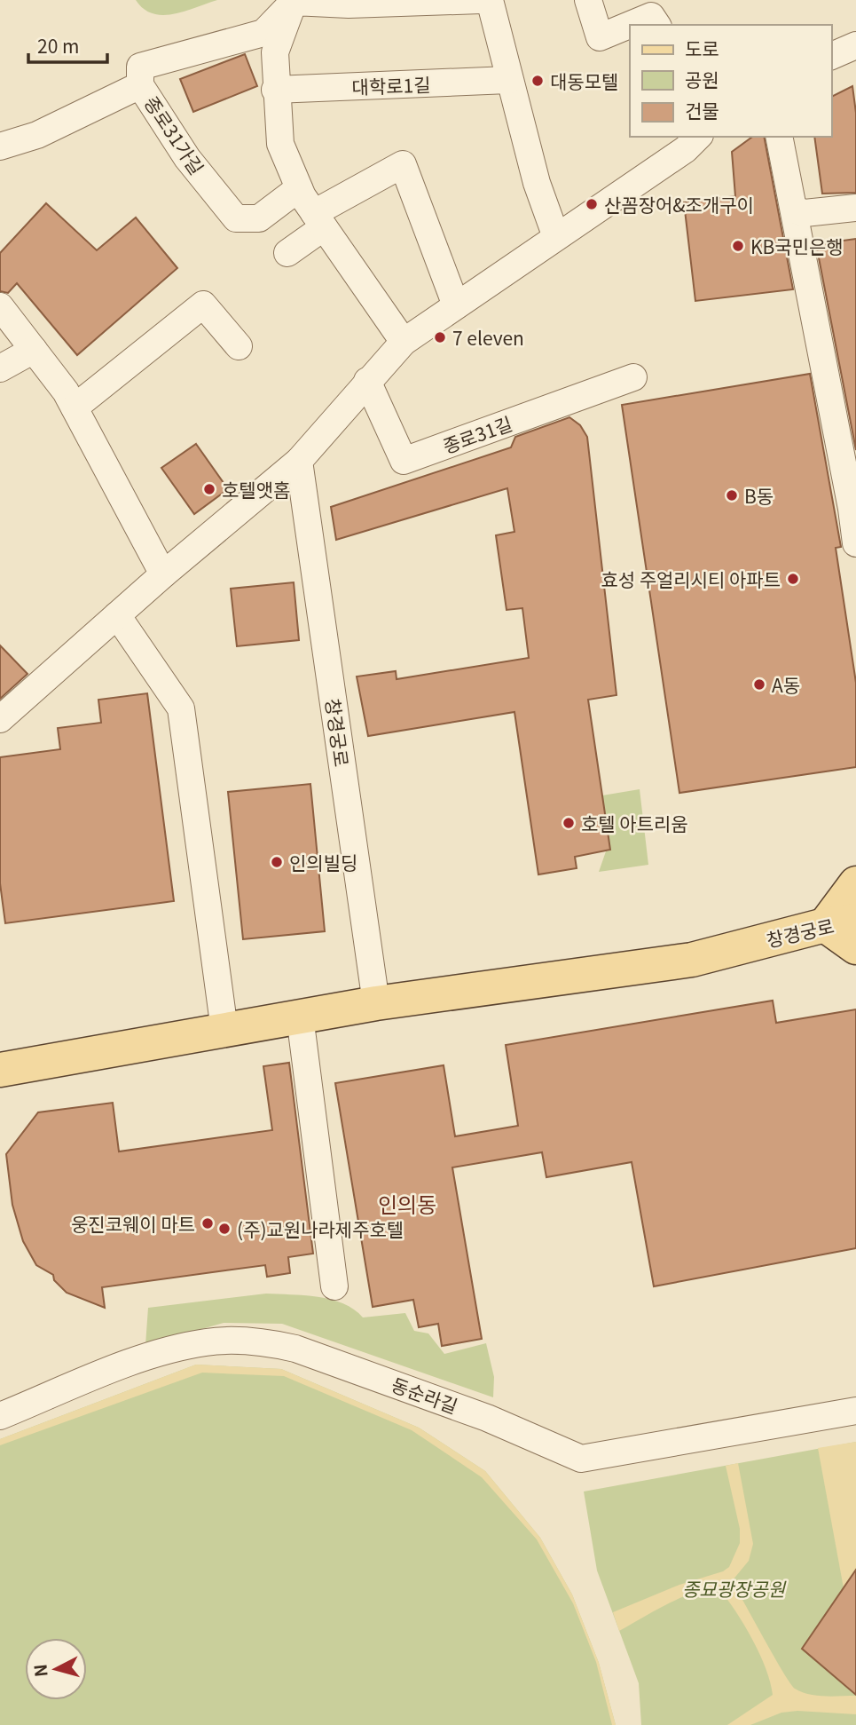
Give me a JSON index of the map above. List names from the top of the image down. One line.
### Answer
{"streets":{"main road":["창경궁로"],"street":["대학로1길","종로31가길","종로31길","동순라길"]},"districts":["인의동"],"parks":["종묘광장공원"],"places":["대동모텔","산꼼장어&조개구이","KB국민은행","7 eleven","호텔앳홈","B동","효성 주얼리시티 아파트","A동","호텔 아트리움","인의빌딩","웅진코웨이 마트","(주)교원나라제주호텔"],"legend":["도로","공원","건물"],"scale_bar":"20 m","north":"left"}
